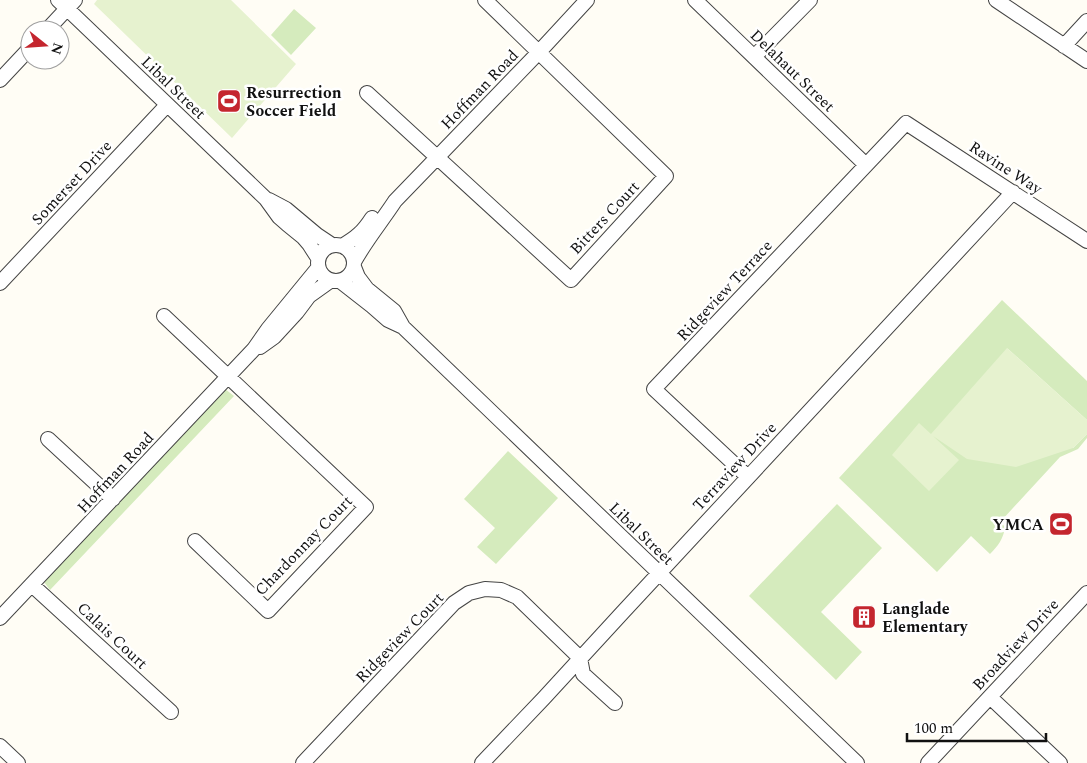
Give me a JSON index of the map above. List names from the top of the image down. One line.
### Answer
{"streets":{"street":["Delahaut Street","Libal Street","Hoffman Road","Ravine Way","Somerset Drive","Bitters Court","Ridgeview Terrace","Terraview Drive","Chardonnay Court","Calais Court","Ridgeview Court","Broadview Drive"]},"crossings":[["Delahaut Street","Ridgeview Terrace"],["Libal Street","Hoffman Road"],["Libal Street","Somerset Drive"],["Libal Street","Terraview Drive"],["Hoffman Road","Bitters Court"],["Hoffman Road","Chardonnay Court"],["Hoffman Road","Calais Court"],["Ravine Way","Ridgeview Terrace"],["Ravine Way","Terraview Drive"],["Ridgeview Terrace","Terraview Drive"],["Terraview Drive","Ridgeview Court"]],"places":{"sports":["Resurrection Soccer Field","YMCA"],"building":["Langlade Elementary"]},"scale_bar":"100 m","north":"right"}
